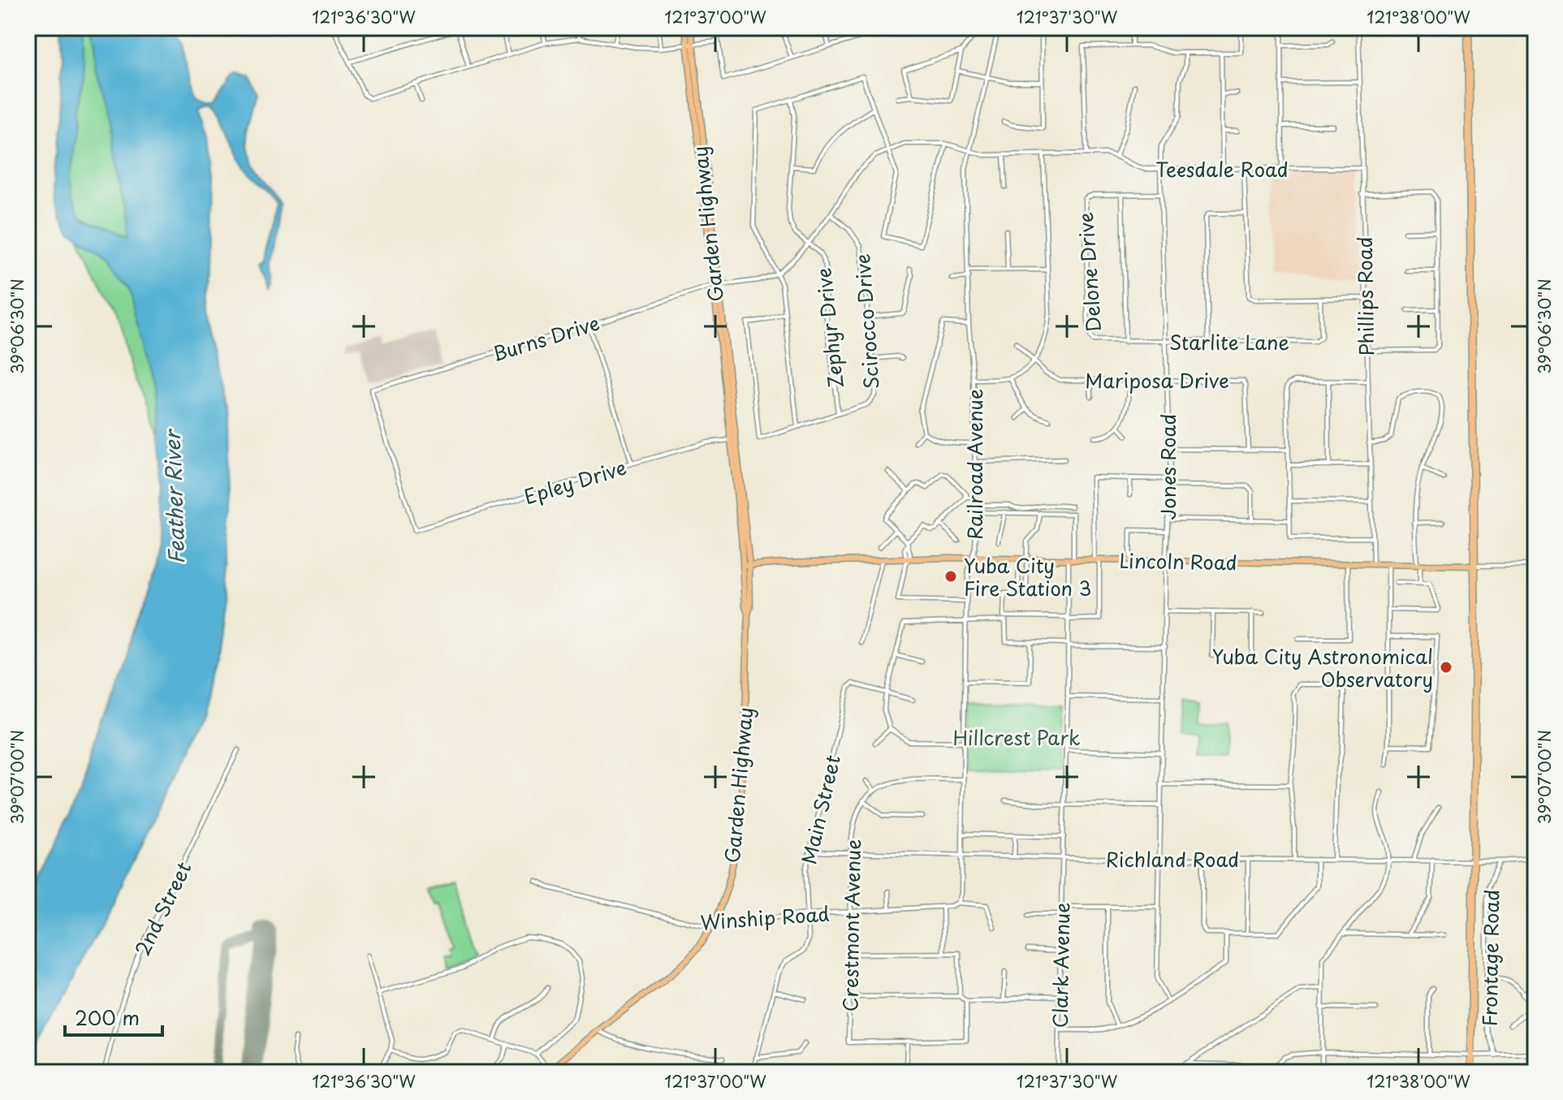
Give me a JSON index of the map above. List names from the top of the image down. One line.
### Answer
{"streets":{"main road":["Garden Highway","Lincoln Road"],"street":["Teesdale Road","Delone Drive","Phillips Road","Scirocco Drive","Zephyr Drive","Burns Drive","Starlite Lane","Mariposa Drive","Railroad Avenue","Jones Road","Epley Drive","Main Street","Richland Road","2nd Street","Winship Road","Crestmont Avenue","Frontage Road","Clark Avenue"]},"crossings":[["Teesdale Road","Garden Highway"],["Teesdale Road","Phillips Road"],["Teesdale Road","Scirocco Drive"],["Teesdale Road","Zephyr Drive"],["Teesdale Road","Burns Drive"],["Teesdale Road","Railroad Avenue"],["Teesdale Road","Jones Road"],["Garden Highway","Burns Drive"],["Garden Highway","Epley Drive"],["Garden Highway","Lincoln Road"],["Garden Highway","Winship Road"],["Delone Drive","Starlite Lane"],["Delone Drive","Jones Road"],["Phillips Road","Lincoln Road"],["Scirocco Drive","Zephyr Drive"],["Burns Drive","Epley Drive"],["Starlite Lane","Jones Road"],["Mariposa Drive","Jones Road"],["Railroad Avenue","Lincoln Road"],["Railroad Avenue","Richland Road"],["Railroad Avenue","Winship Road"],["Jones Road","Lincoln Road"],["Jones Road","Richland Road"],["Lincoln Road","Clark Avenue"],["Main Street","Richland Road"],["Main Street","Winship Road"],["Richland Road","Crestmont Avenue"],["Richland Road","Frontage Road"],["Richland Road","Clark Avenue"],["Winship Road","Crestmont Avenue"]],"water":["Feather River"],"parks":["Hillcrest Park"],"places":["Yuba City Fire Station 3","Yuba City Astronomical Observatory"],"scale_bar":"200 m","coordinates":["121°36'30\"W","121°37'00\"W","121°37'30\"W","121°38'00\"W","39°06'30\"N","39°07'00\"N"]}
